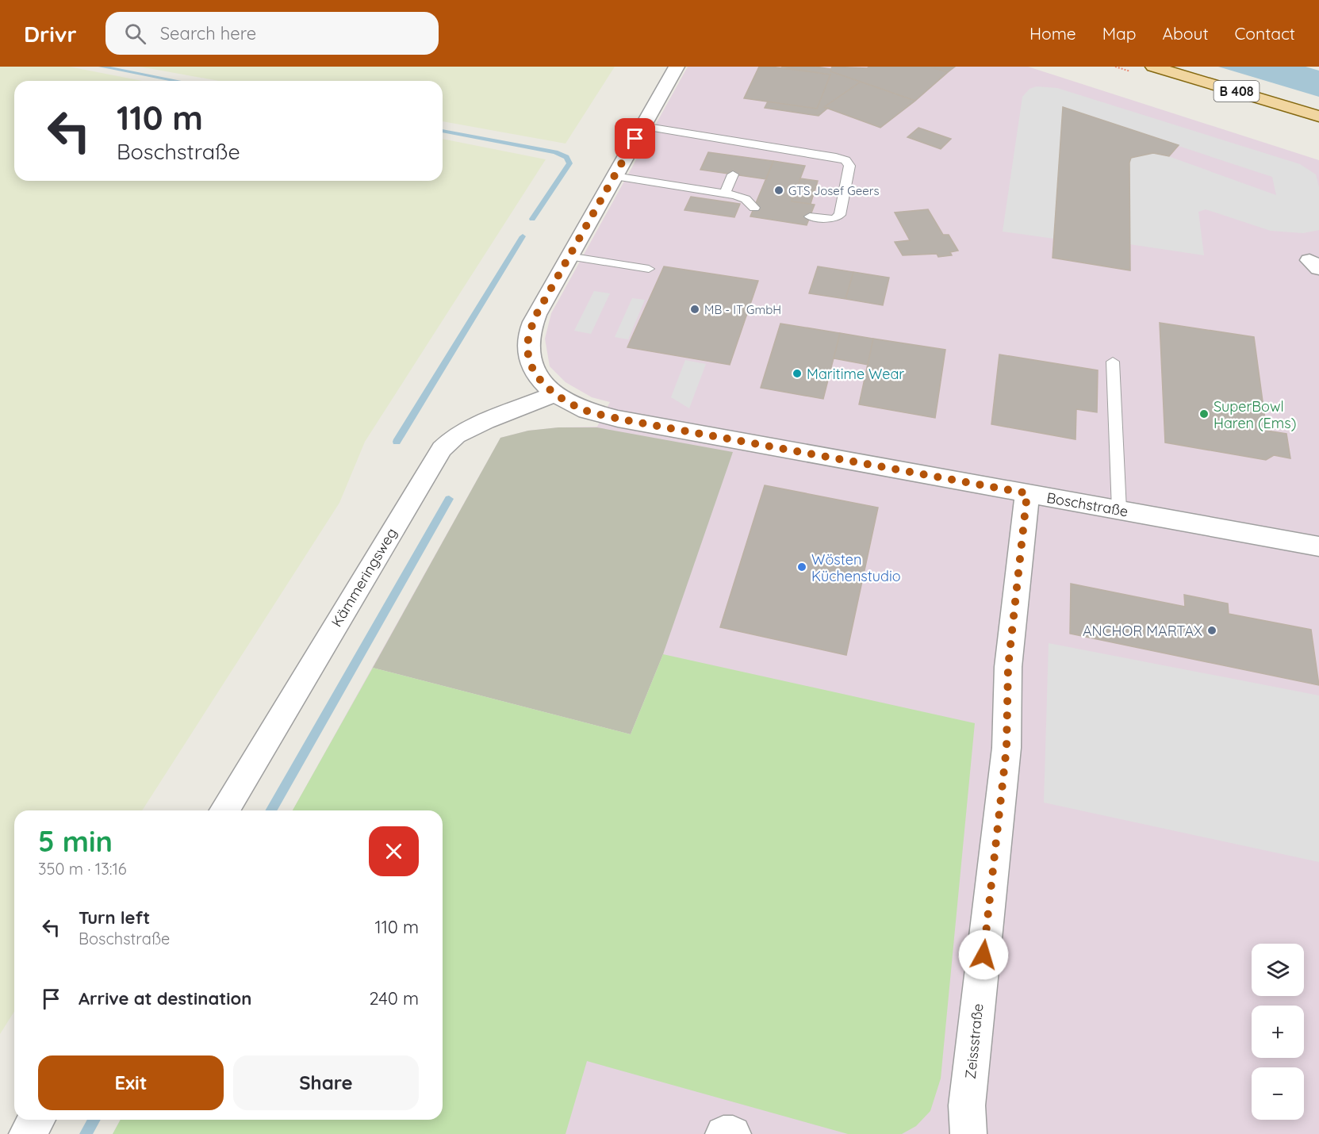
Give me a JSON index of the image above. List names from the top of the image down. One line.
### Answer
{"streets":{"main road":["B 408"],"street":["Boschstraße","Kämmeringsweg","Zeissstraße"]},"crossings":[["Boschstraße","Kämmeringsweg"],["Boschstraße","Zeissstraße"]],"places":["GTS Josef Geers","MB - IT GmbH","Maritime Wear","SuperBowl Haren (Ems)","Wösten Küchenstudio","ANCHOR MARTAX"],"page":{"header":"Drivr","search":"Search here","nav":["Home","Map","About","Contact"],"turn":["110 m","Boschstraße"],"heading":["5 min","350 m · 13:16"],"list":[{"name":"Turn left","note":"Boschstraße","value":"110 m"},{"name":"Arrive at destination","value":"240 m"}],"map_buttons":["+","−"],"buttons":["Exit","Share"]}}
